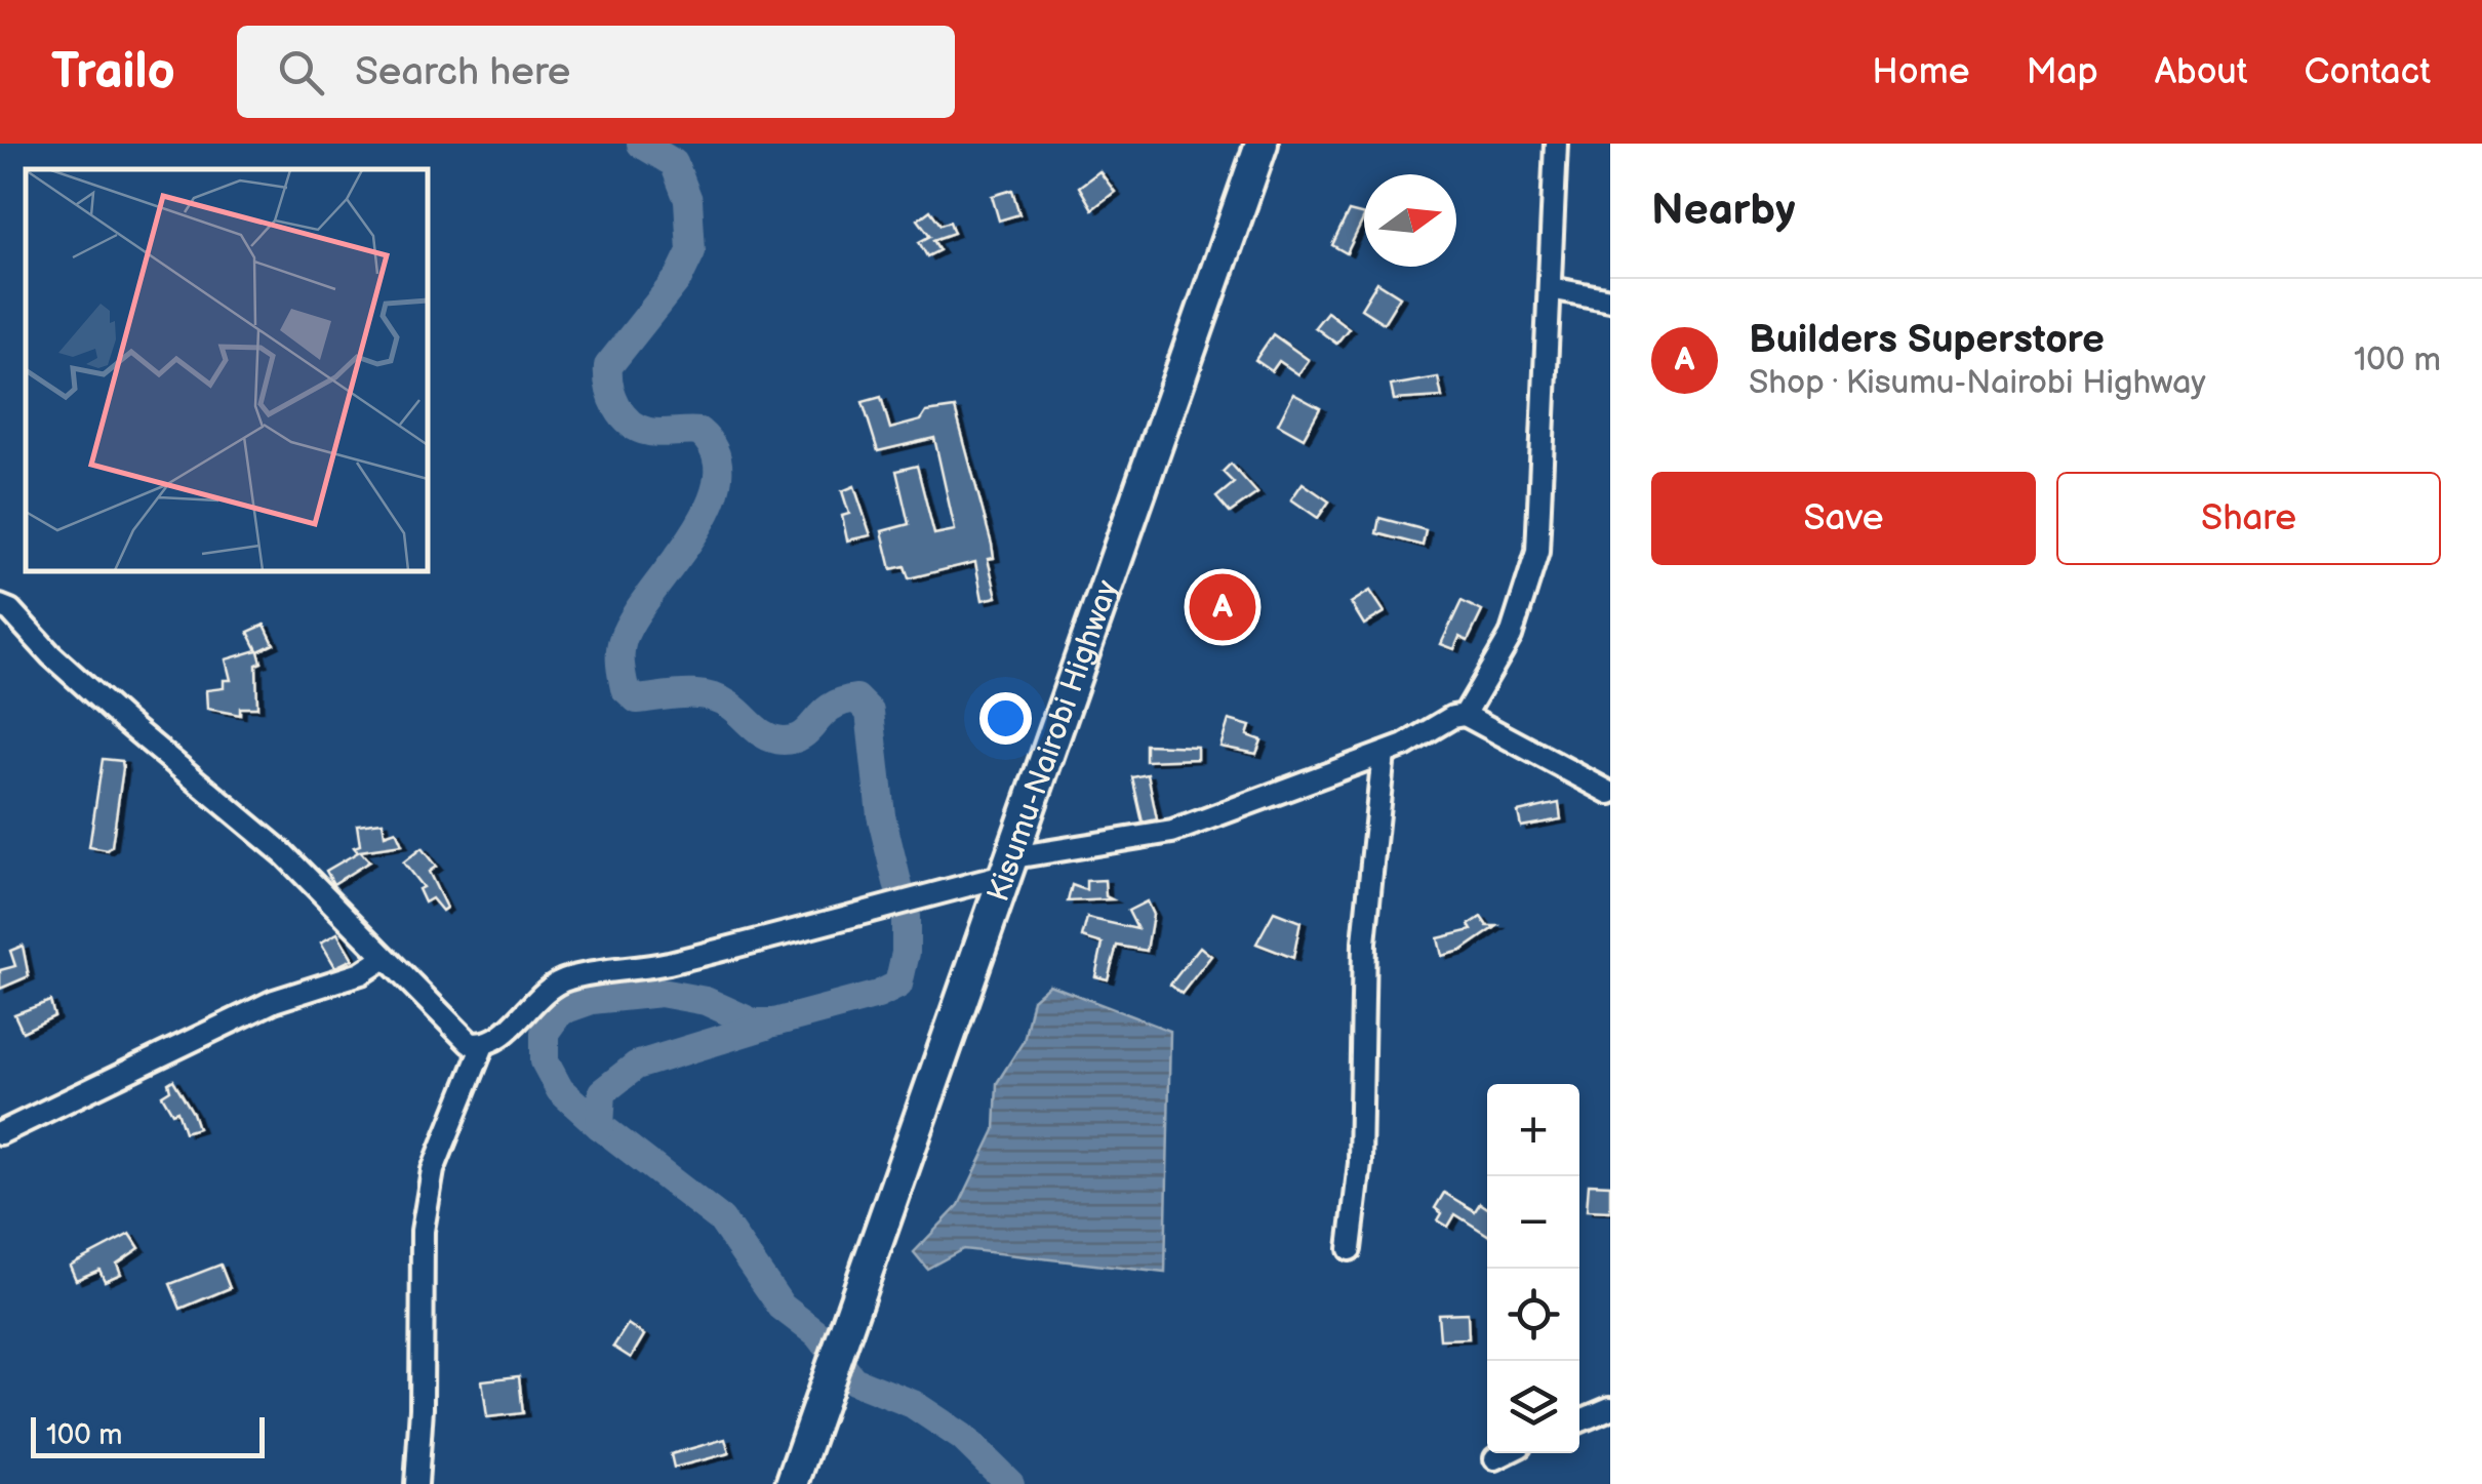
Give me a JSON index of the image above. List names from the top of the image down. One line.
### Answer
{"streets":{"highway":["Kisumu-Nairobi Highway"]},"scale_bar":"100 m","north":"right","page":{"header":"Trailo","search":"Search here","nav":["Home","Map","About","Contact"],"heading":"Nearby","list":[{"mark":"A","name":"Builders Superstore","note":"Shop · Kisumu-Nairobi Highway","value":"100 m"}],"buttons":["Save","Share"],"pins":"A","map_buttons":["+","−"],"scale":"100 m"}}
